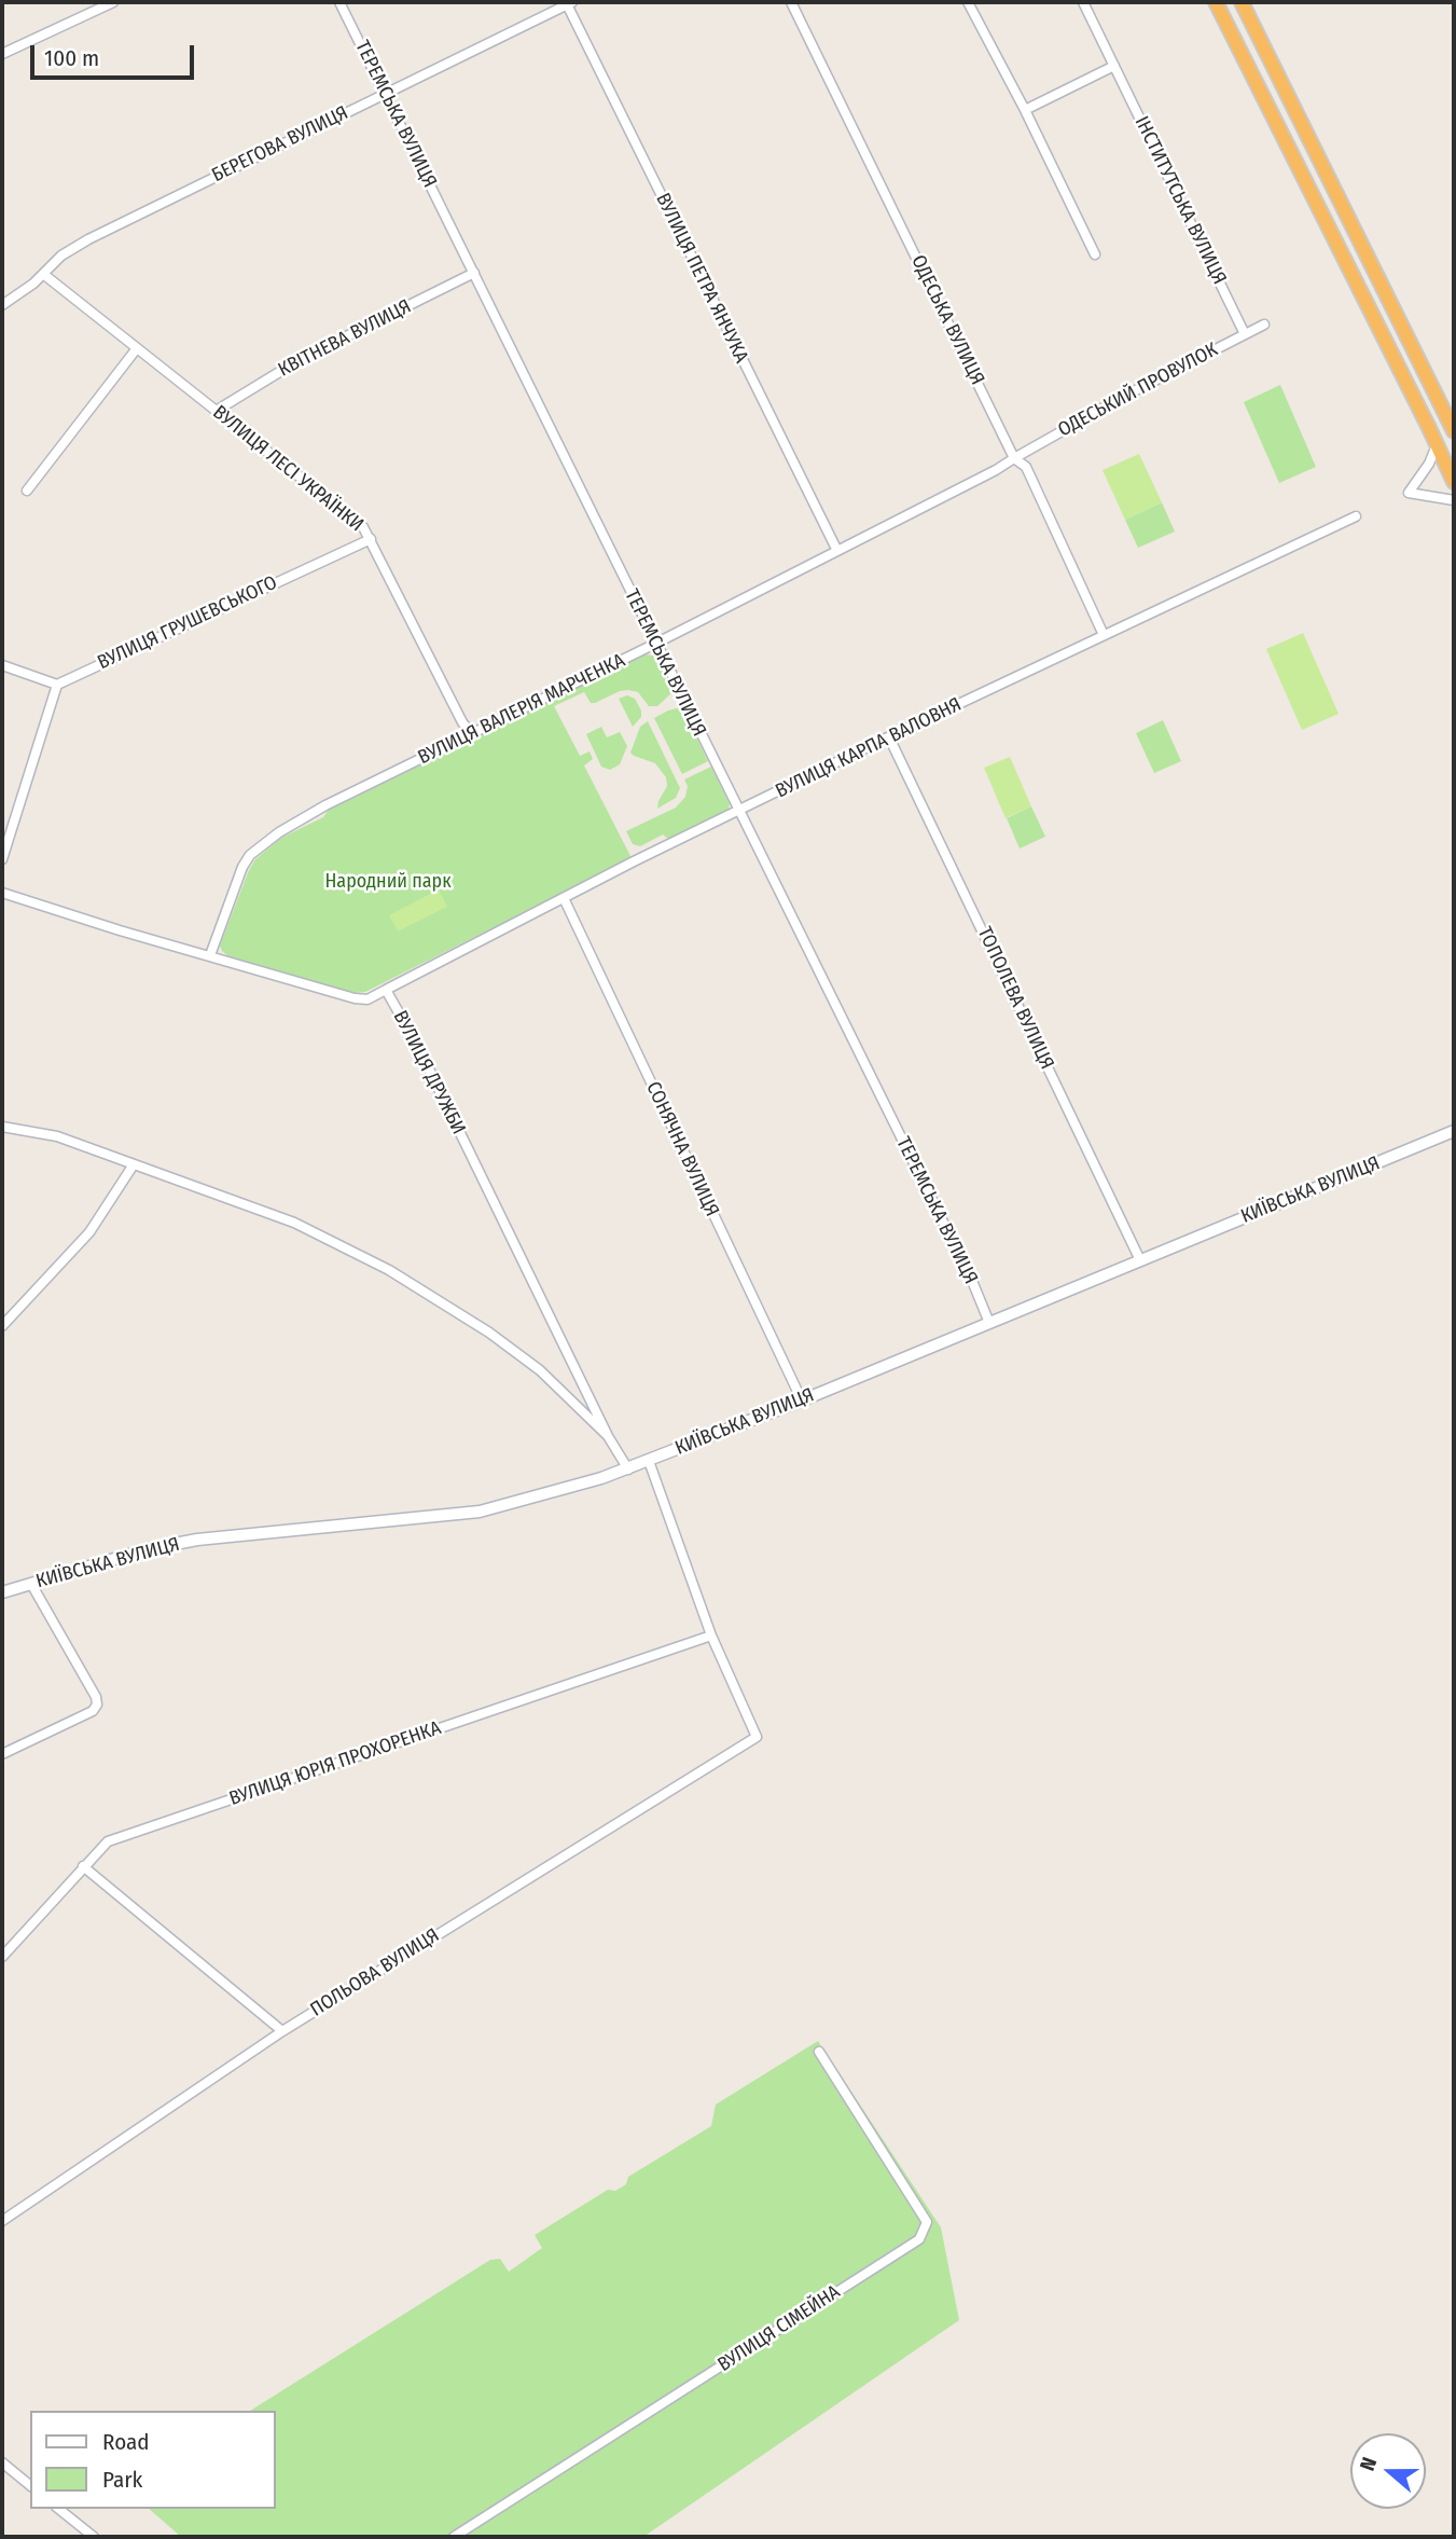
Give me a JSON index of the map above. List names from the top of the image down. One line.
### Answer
{"streets":{"street":["ТЕРЕМСЬКА ВУЛИЦЯ","БЕРЕГОВА ВУЛИЦЯ","ІНСТИТУТСЬКА ВУЛИЦЯ","ВУЛИЦЯ ПЕТРА ЯНЧУКА","ОДЕСЬКА ВУЛИЦЯ","КВІТНЕВА ВУЛИЦЯ","ОДЕСЬКИЙ ПРОВУЛОК","ВУЛИЦЯ ЛЕСІ УКРАЇНКИ","ВУЛИЦЯ ГРУШЕВСЬКОГО","ВУЛИЦЯ ВАЛЕРІЯ МАРЧЕНКА","ВУЛИЦЯ КАРПА ВАЛОВНЯ","ТОПОЛЕВА ВУЛИЦЯ","ВУЛИЦЯ ДРУЖБИ","СОНЯЧНА ВУЛИЦЯ","КИЇВСЬКА ВУЛИЦЯ","ВУЛИЦЯ ЮРІЯ ПРОХОРЕНКА","ПОЛЬОВА ВУЛИЦЯ","ВУЛИЦЯ СІМЕЙНА"]},"crossings":[["ТЕРЕМСЬКА ВУЛИЦЯ","БЕРЕГОВА ВУЛИЦЯ"],["ТЕРЕМСЬКА ВУЛИЦЯ","КВІТНЕВА ВУЛИЦЯ"],["ТЕРЕМСЬКА ВУЛИЦЯ","ВУЛИЦЯ ВАЛЕРІЯ МАРЧЕНКА"],["ТЕРЕМСЬКА ВУЛИЦЯ","ВУЛИЦЯ КАРПА ВАЛОВНЯ"],["ТЕРЕМСЬКА ВУЛИЦЯ","КИЇВСЬКА ВУЛИЦЯ"],["БЕРЕГОВА ВУЛИЦЯ","ВУЛИЦЯ ПЕТРА ЯНЧУКА"],["БЕРЕГОВА ВУЛИЦЯ","ВУЛИЦЯ ЛЕСІ УКРАЇНКИ"],["ІНСТИТУТСЬКА ВУЛИЦЯ","ОДЕСЬКИЙ ПРОВУЛОК"],["ВУЛИЦЯ ПЕТРА ЯНЧУКА","ВУЛИЦЯ ВАЛЕРІЯ МАРЧЕНКА"],["ОДЕСЬКА ВУЛИЦЯ","ОДЕСЬКИЙ ПРОВУЛОК"],["ОДЕСЬКА ВУЛИЦЯ","ВУЛИЦЯ ВАЛЕРІЯ МАРЧЕНКА"],["ОДЕСЬКА ВУЛИЦЯ","ВУЛИЦЯ КАРПА ВАЛОВНЯ"],["КВІТНЕВА ВУЛИЦЯ","ВУЛИЦЯ ЛЕСІ УКРАЇНКИ"],["ОДЕСЬКИЙ ПРОВУЛОК","ВУЛИЦЯ ВАЛЕРІЯ МАРЧЕНКА"],["ВУЛИЦЯ ЛЕСІ УКРАЇНКИ","ВУЛИЦЯ ГРУШЕВСЬКОГО"],["ВУЛИЦЯ ЛЕСІ УКРАЇНКИ","ВУЛИЦЯ ВАЛЕРІЯ МАРЧЕНКА"],["ВУЛИЦЯ ВАЛЕРІЯ МАРЧЕНКА","ВУЛИЦЯ ДРУЖБИ"],["ВУЛИЦЯ КАРПА ВАЛОВНЯ","ТОПОЛЕВА ВУЛИЦЯ"],["ВУЛИЦЯ КАРПА ВАЛОВНЯ","ВУЛИЦЯ ДРУЖБИ"],["ВУЛИЦЯ КАРПА ВАЛОВНЯ","СОНЯЧНА ВУЛИЦЯ"],["ТОПОЛЕВА ВУЛИЦЯ","КИЇВСЬКА ВУЛИЦЯ"],["СОНЯЧНА ВУЛИЦЯ","КИЇВСЬКА ВУЛИЦЯ"],["ВУЛИЦЯ ЮРІЯ ПРОХОРЕНКА","ПОЛЬОВА ВУЛИЦЯ"]],"parks":["Народний парк"],"legend":["Road","Park"],"scale_bar":"100 m","north":"left"}
